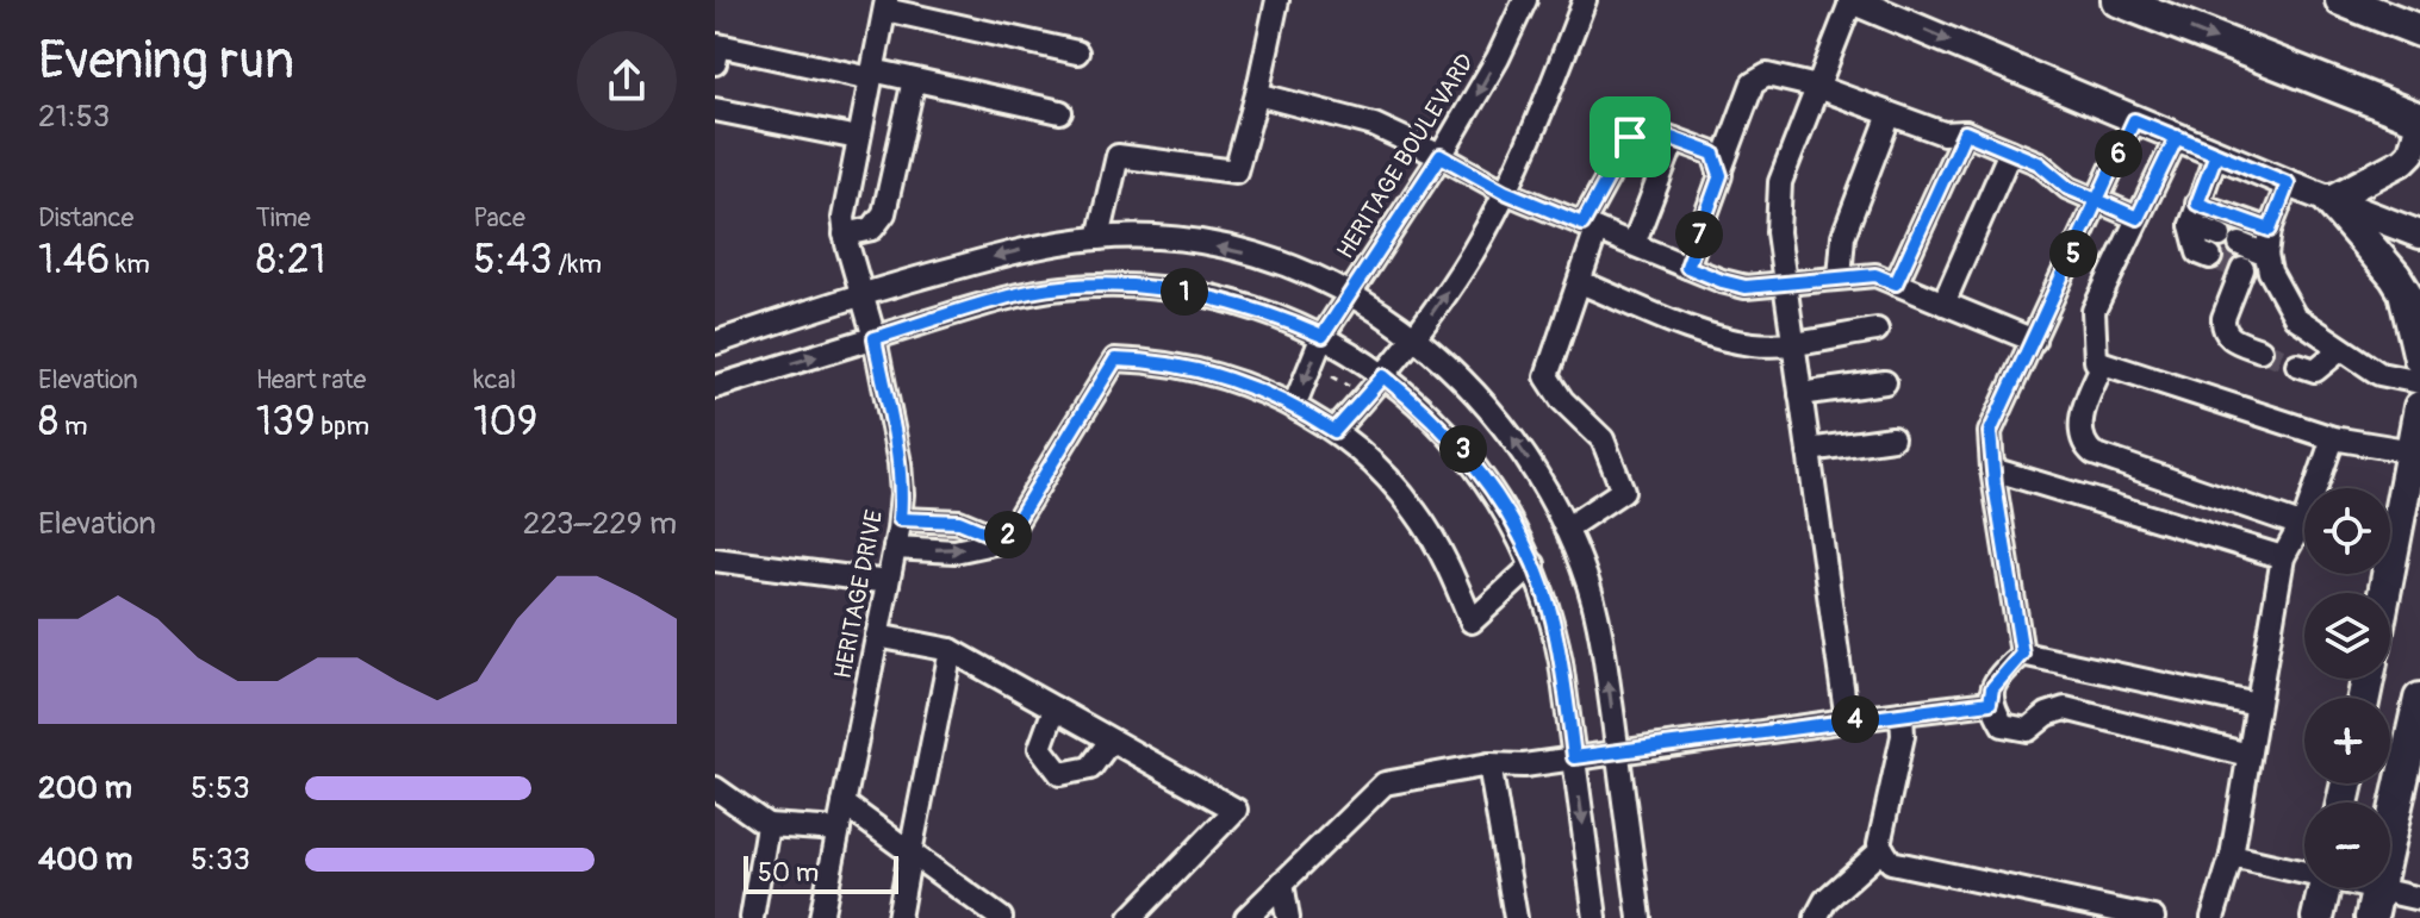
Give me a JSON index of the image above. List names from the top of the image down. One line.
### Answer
{"streets":{"street":["HERITAGE BOULEVARD","HERITAGE DRIVE"]},"scale_bar":"50 m","page":{"heading":["Evening run","21:53"],"pins":["6","7","5","1","3","2","4"],"stats":[["Distance","1.46 km"],["Time","8:21"],["Pace","5:43 /km"],["Elevation","8 m"],["Heart rate","139 bpm"],["kcal","109"]],"chart":["Elevation","223–229 m"],"map_buttons":["+","−"],"list":[{"name":"200 m","note":"5:53"},{"name":"400 m","note":"5:33"}],"scale":"50 m"}}
